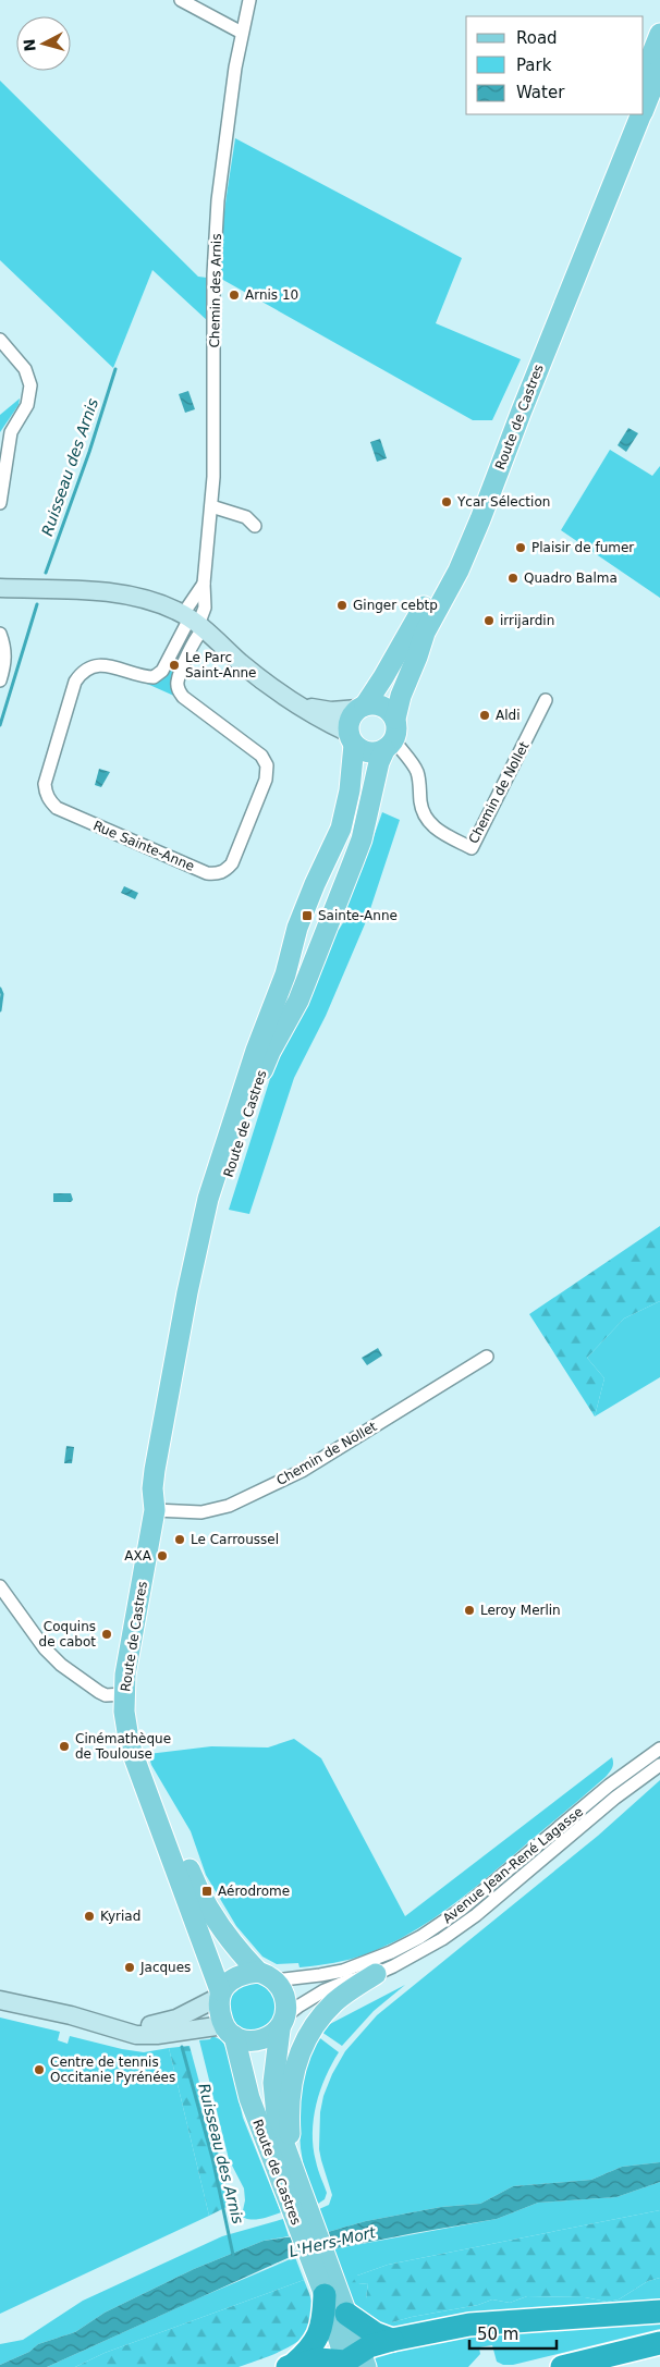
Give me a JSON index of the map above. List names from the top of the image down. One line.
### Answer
{"streets":{"main road":["Route de Castres"],"street":["Chemin des Arnis","Chemin de Nollet","Rue Sainte-Anne","Avenue Jean-René Lagasse"]},"crossings":[["Chemin des Arnis","Rue Sainte-Anne"],["Route de Castres","Chemin de Nollet"],["Route de Castres","Avenue Jean-René Lagasse"]],"water":["Ruisseau des Arnis","L'Hers-Mort"],"places":{"other":["Arnis 10","Ycar Sélection","Plaisir de fumer","Quadro Balma","Ginger cebtp","irrijardin","Le Parc Saint-Anne","Aldi","Le Carroussel","AXA","Leroy Merlin","Coquins de cabot","Cinémathèque de Toulouse","Kyriad","Jacques","Centre de tennis Occitanie Pyrénées"],"transit":["Sainte-Anne","Aérodrome"]},"legend":["Road","Park","Water"],"scale_bar":"50 m","north":"left"}
